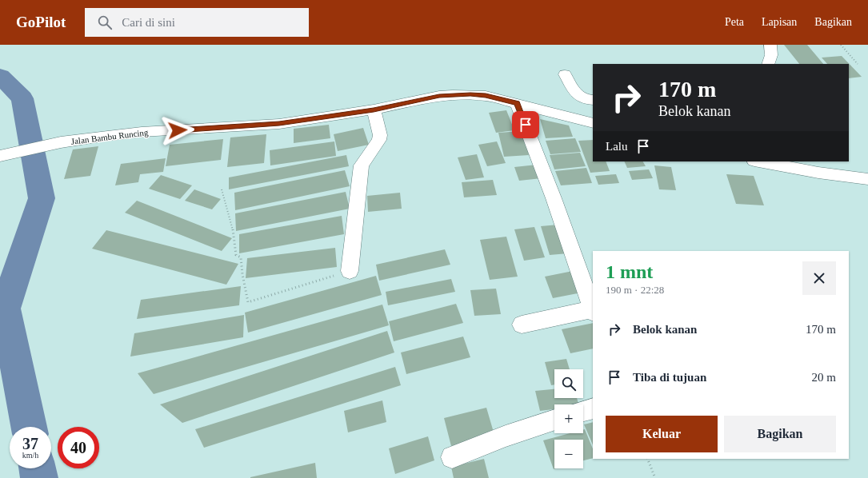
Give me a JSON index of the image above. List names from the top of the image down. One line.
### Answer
{"streets":{"street":["Jalan Bambu Runcing"]},"page":{"header":"GoPilot","search":"Cari di sini","nav":["Peta","Lapisan","Bagikan"],"turn":["170 m","Belok kanan"],"then":"Lalu","heading":["1 mnt","190 m · 22:28"],"list":[{"name":"Belok kanan","value":"170 m"},{"name":"Tiba di tujuan","value":"20 m"}],"map_buttons":["+","−"],"buttons":["Keluar","Bagikan"],"speed":"37 km/h","limit":"40"}}
